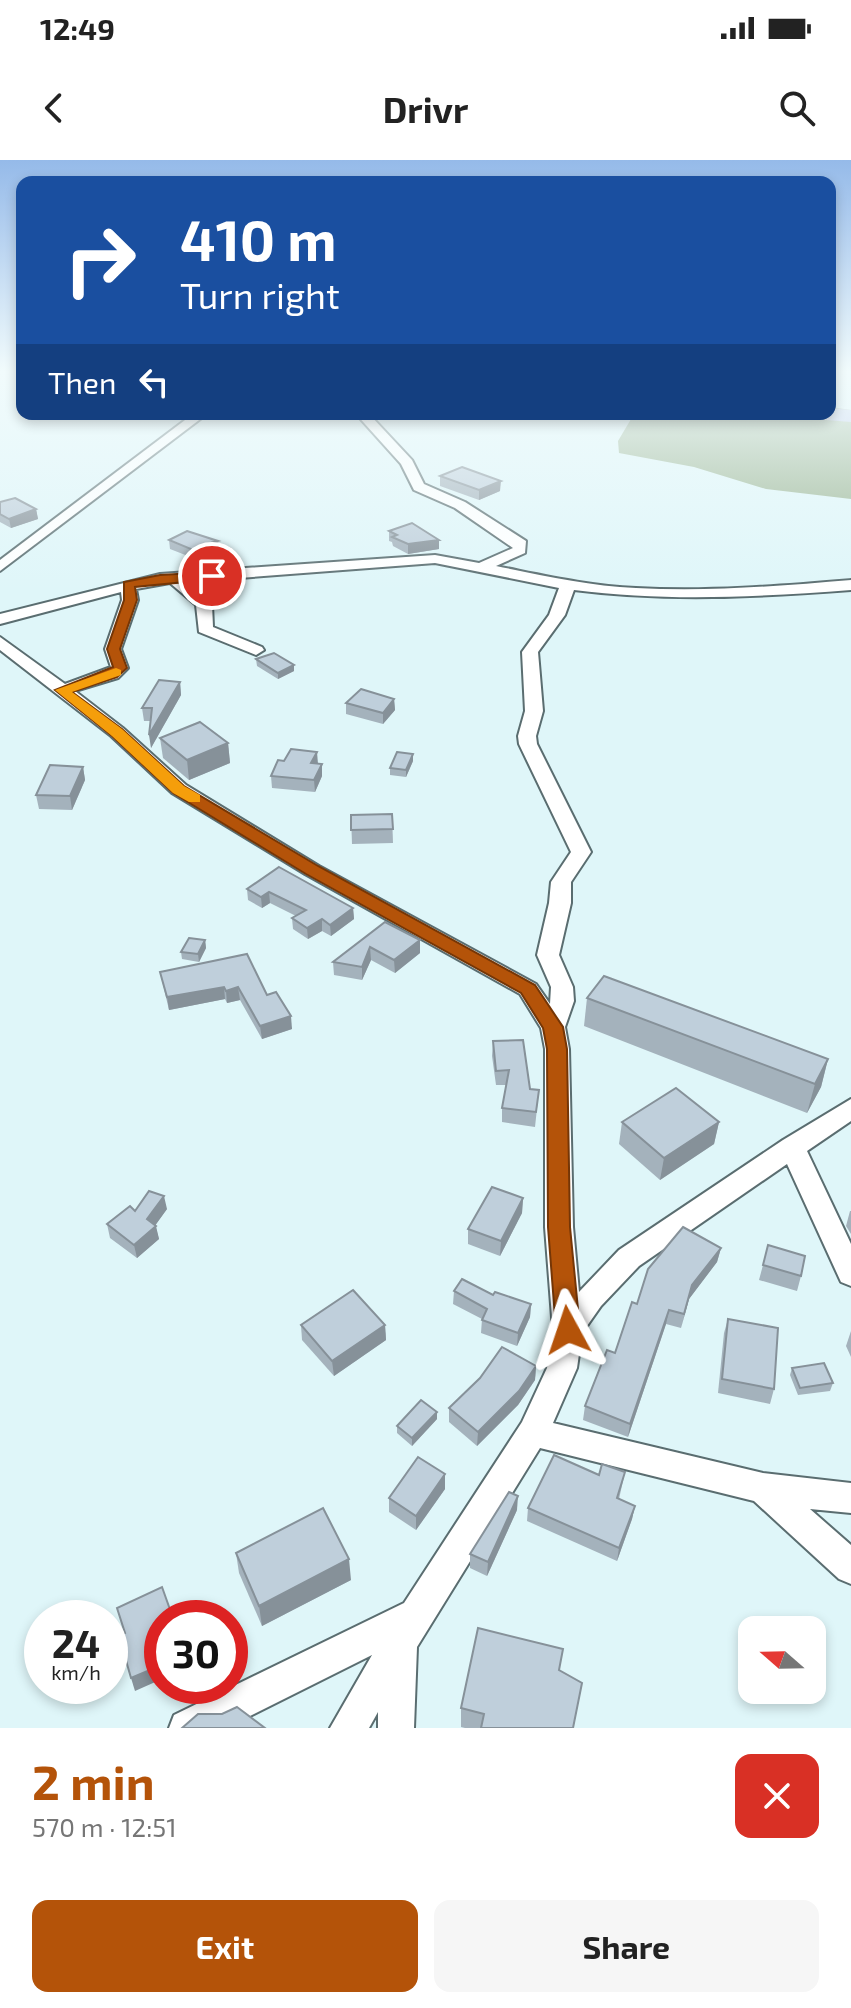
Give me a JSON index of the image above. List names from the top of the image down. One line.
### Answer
{"north":"left","page":{"status":"12:49","header":"Drivr","turn":["410 m","Turn right"],"then":"Then","speed":"24 km/h","limit":"30","heading":["2 min","570 m · 12:51"],"buttons":["Exit","Share"]}}
